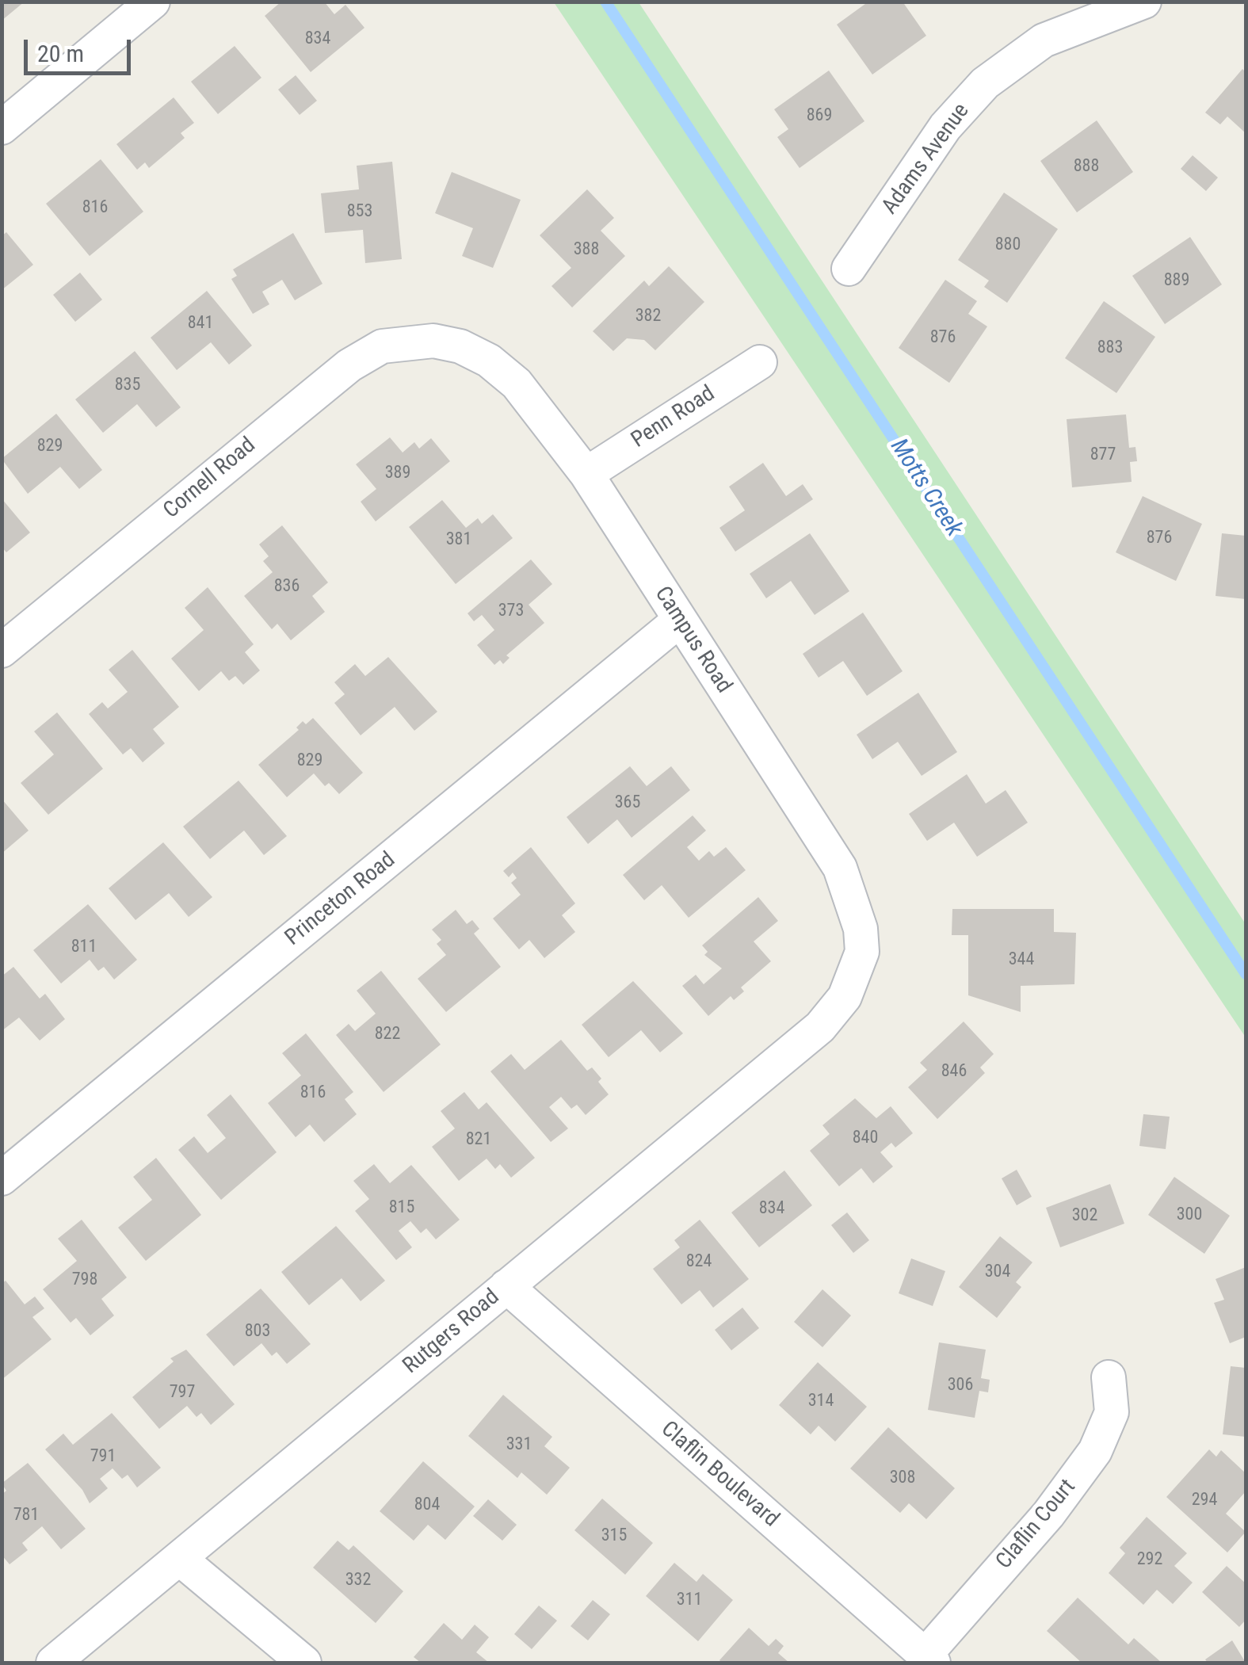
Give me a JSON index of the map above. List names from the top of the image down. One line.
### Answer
{"streets":{"street":["Adams Avenue","Penn Road","Cornell Road","Campus Road","Princeton Road","Rutgers Road","Claflin Boulevard","Claflin Court"]},"crossings":[["Penn Road","Campus Road"],["Cornell Road","Campus Road"],["Campus Road","Princeton Road"],["Campus Road","Rutgers Road"],["Rutgers Road","Claflin Boulevard"],["Claflin Boulevard","Claflin Court"]],"water":["Motts Creek"],"house_numbers":["834","869","888","816","853","880","388","889","382","841","876","883","835","829","877","389","876","381","836","373","829","365","811","344","822","846","816","840","821","815","834","300","302","824","304","798","803","306","797","314","331","791","308","294","804","781","315","292","332","311"],"scale_bar":"20 m"}
